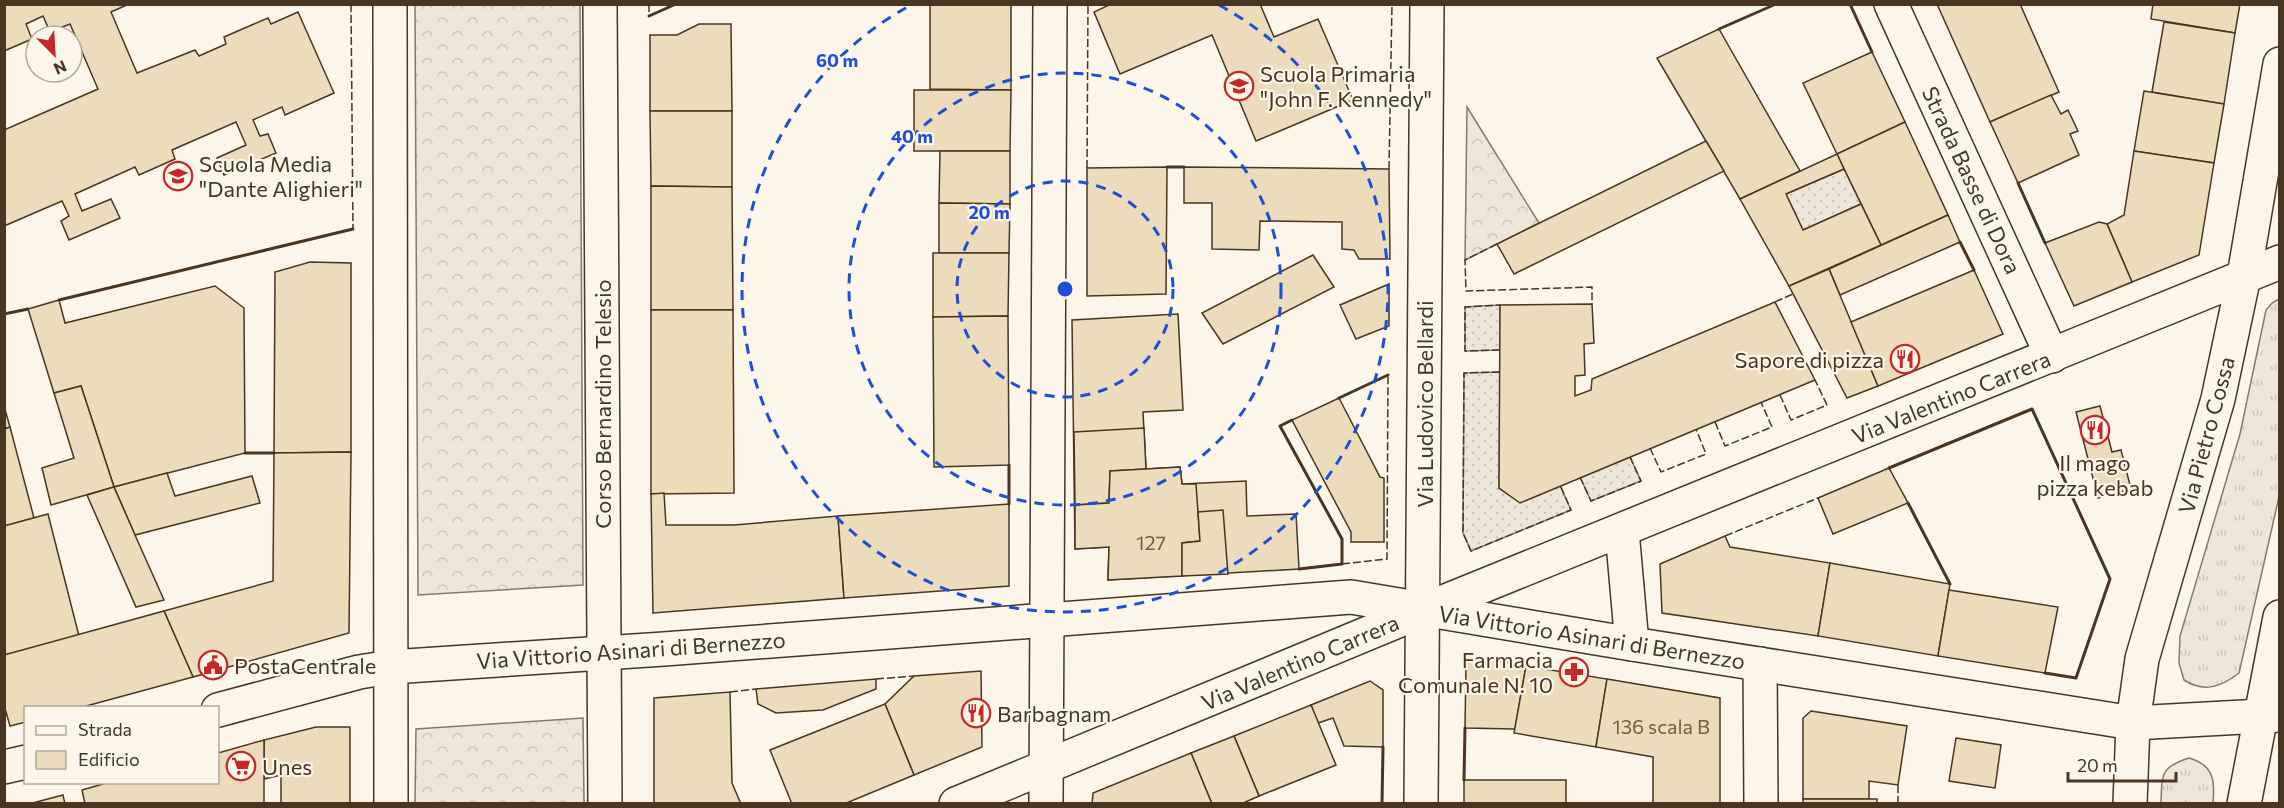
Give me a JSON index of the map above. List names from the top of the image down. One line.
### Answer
{"streets":{"street":["Strada Basse di Dora","Via Valentino Carrera","Corso Bernardino Telesio","Via Ludovico Bellardi","Via Pietro Cossa","Via Vittorio Asinari di Bernezzo"]},"crossings":[["Strada Basse di Dora","Via Valentino Carrera"],["Via Valentino Carrera","Via Ludovico Bellardi"],["Via Valentino Carrera","Via Pietro Cossa"],["Via Valentino Carrera","Via Vittorio Asinari di Bernezzo"],["Corso Bernardino Telesio","Via Vittorio Asinari di Bernezzo"],["Via Ludovico Bellardi","Via Vittorio Asinari di Bernezzo"],["Via Pietro Cossa","Via Vittorio Asinari di Bernezzo"]],"places":{"school or university":["Scuola Primaria \"John F. Kennedy\"","Scuola Media \"Dante Alighieri\""],"restaurant":["Sapore di pizza","Il mago pizza kebab","Barbagnam"],"public building":["PostaCentrale"],"pharmacy":["Farmacia Comunale N. 10"],"supermarket":["Unes"]},"house_numbers":["127","136 scala B"],"legend":["Strada","Edificio"],"scale_bar":"20 m","north":"bottom right","rings":["60 m","40 m","20 m"]}
